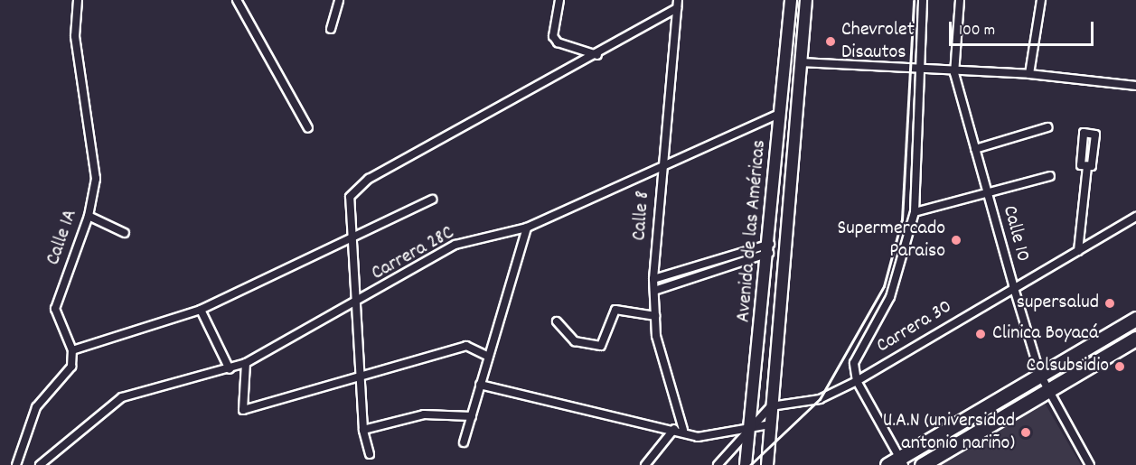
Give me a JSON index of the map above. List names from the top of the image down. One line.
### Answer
{"streets":{"main road":["Avenida de las Américas"],"street":["Calle 8","Calle 10","Calle 1A","Carrera 28C","Carrera 30"]},"crossings":[["Calle 8","Carrera 28C"],["Avenida de las Américas","Carrera 28C"],["Avenida de las Américas","Carrera 30"],["Calle 10","Carrera 30"]],"places":["Chevrolet Disautos","Supermercado Paraiso","supersalud","Clinica Boyacá","Colsubsidio","U.A.N (universidad antonio nariño)"],"scale_bar":"100 m"}
